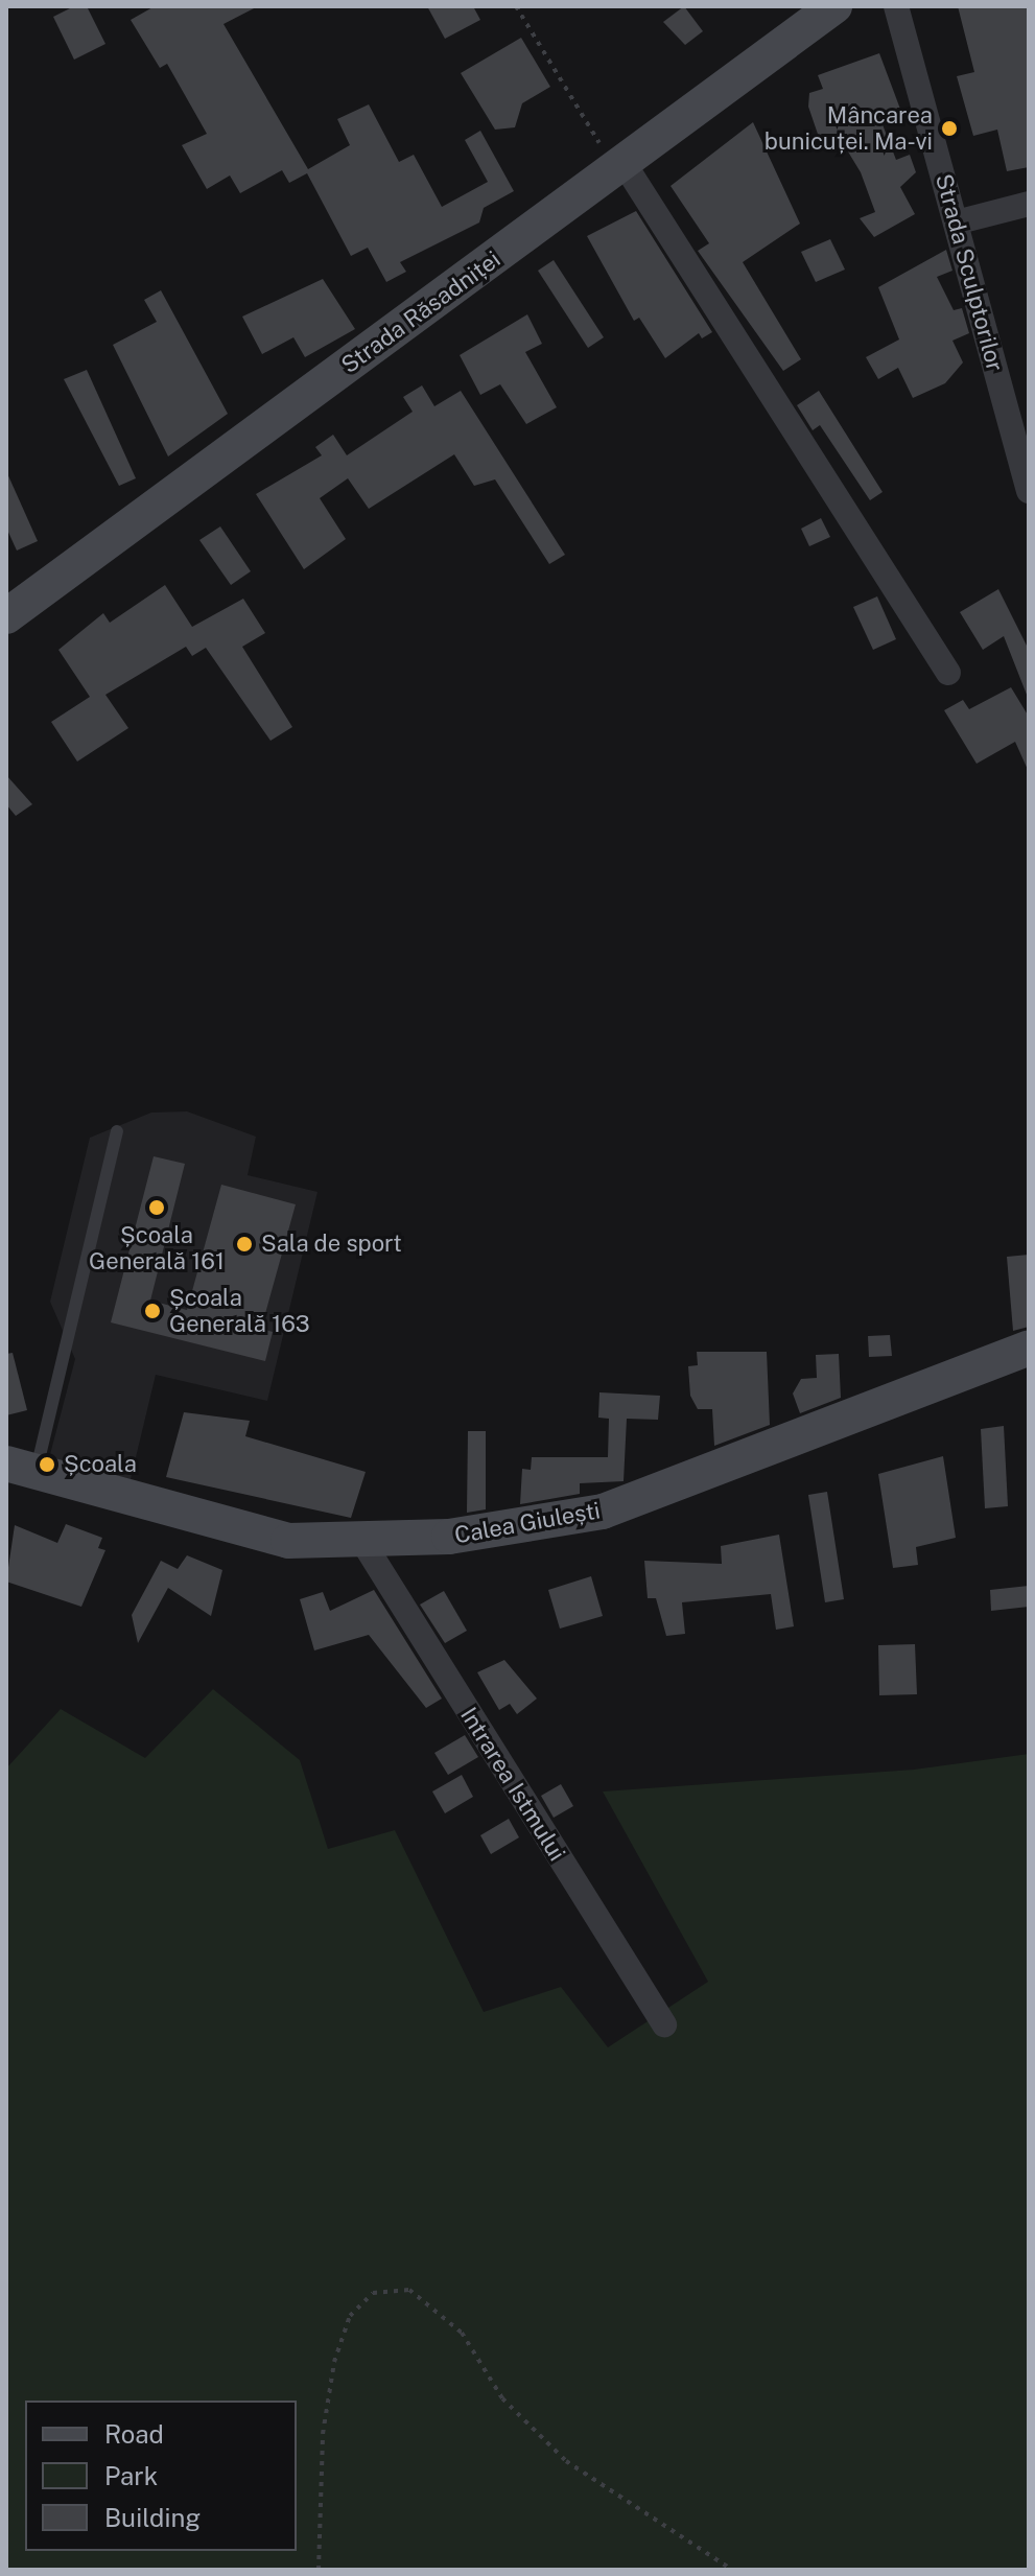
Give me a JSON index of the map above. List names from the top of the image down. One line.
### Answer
{"streets":{"main road":["Strada Răsadniței","Calea Giulești"],"street":["Strada Sculptorilor","Intrarea Istmului"]},"crossings":[["Calea Giulești","Intrarea Istmului"]],"places":["Mâncarea bunicuței. Ma-vi","Școala Generală 161","Sala de sport","Școala Generală 163","Școala"],"legend":["Road","Park","Building"]}
